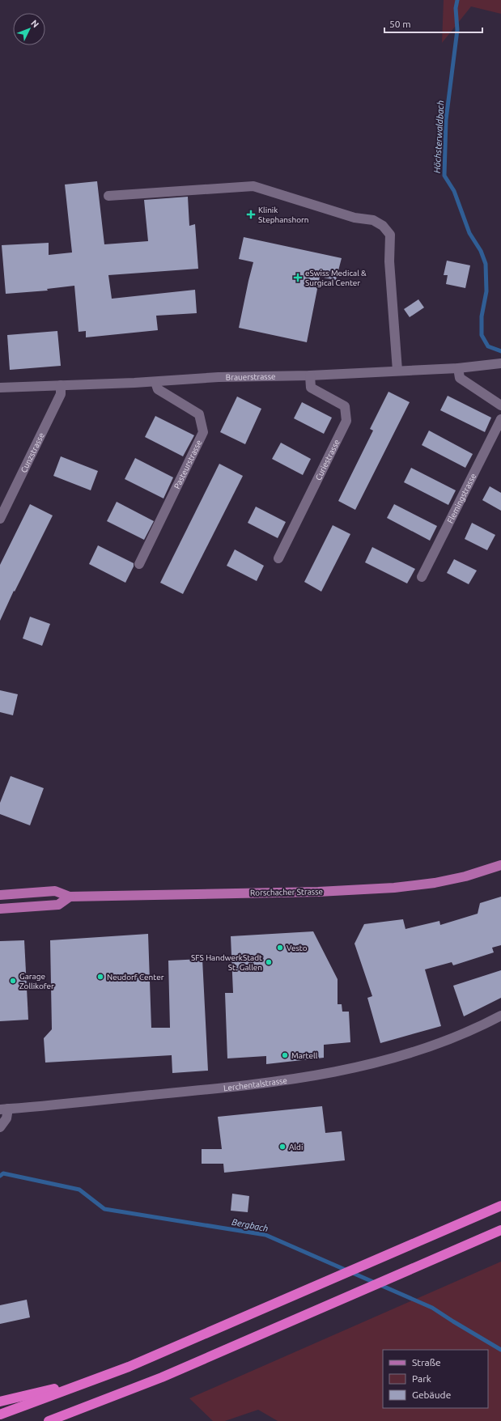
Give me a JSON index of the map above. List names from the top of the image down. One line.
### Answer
{"streets":{"main road":["Rorschacher Strasse"],"street":["Brauerstrasse","Cunzstrasse","Curiestrasse","Pasteurstrasse","Flemingstrasse","Lerchentalstrasse"]},"crossings":[["Brauerstrasse","Cunzstrasse"],["Brauerstrasse","Curiestrasse"],["Brauerstrasse","Pasteurstrasse"]],"water":["Höchsterwaldbach","Bergbach"],"places":{"health":["Klinik Stephanshorn","eSwiss Medical & Surgical Center"],"other":["Vesto","SFS HandwerkStadt St. Gallen","Neudorf Center","Garage Zollikofer","Martell","Aldi"]},"legend":["Straße","Park","Gebäude"],"scale_bar":"50 m","north":"top right"}
